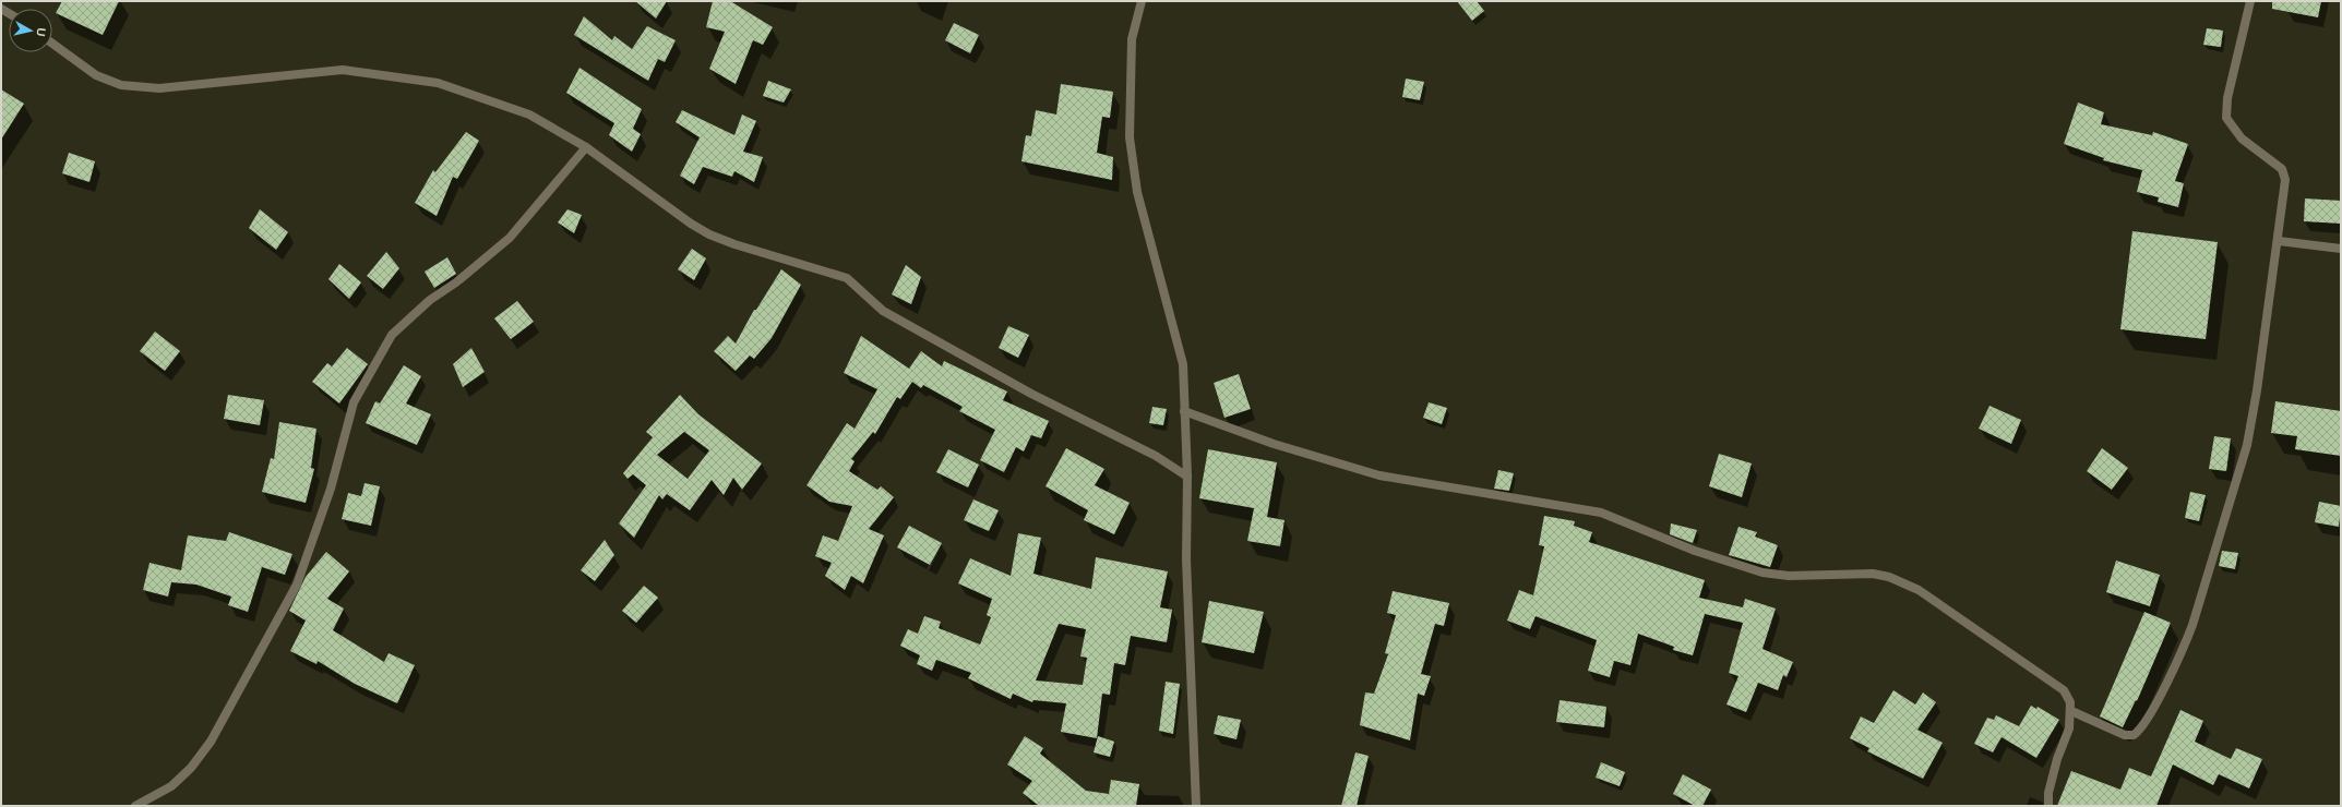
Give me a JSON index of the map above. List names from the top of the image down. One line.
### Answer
{"north":"right"}
